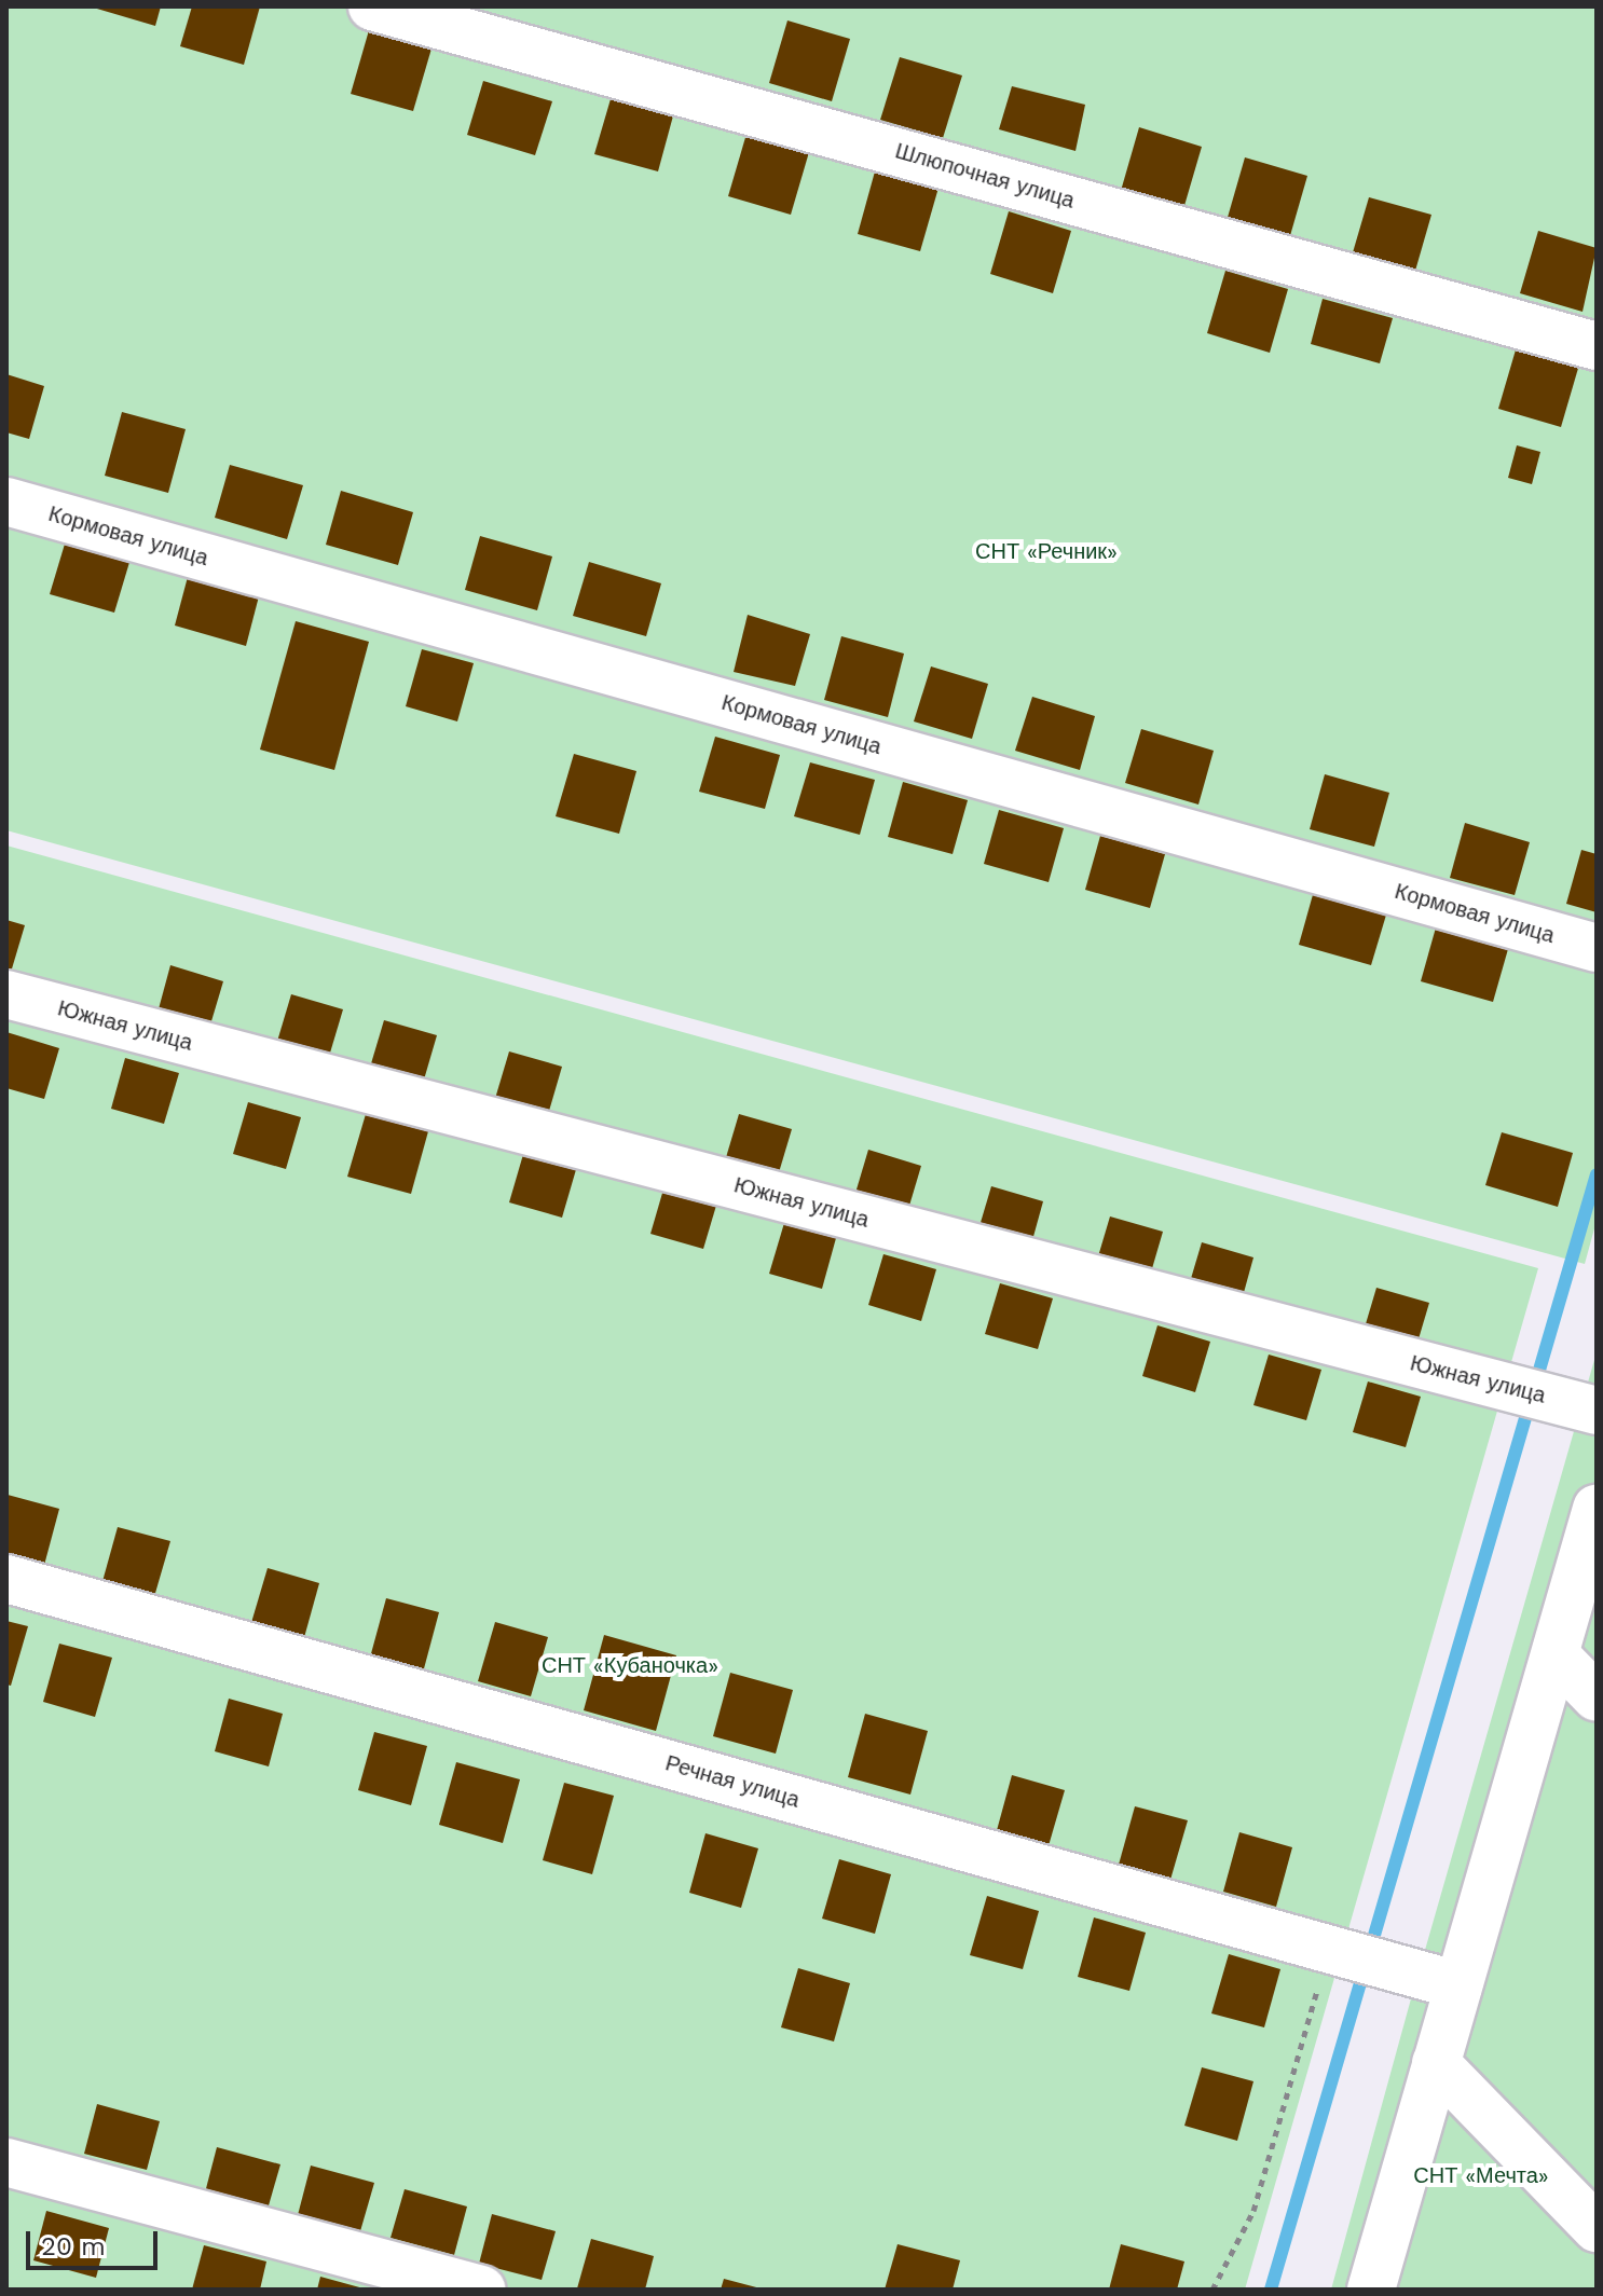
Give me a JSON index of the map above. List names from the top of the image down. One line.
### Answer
{"streets":{"street":["Шлюпочная улица","Кормовая улица","Южная улица","Речная улица"]},"parks":["СНТ «Речник»","СНТ «Кубаночка»","СНТ «Мечта»"],"scale_bar":"20 m"}
